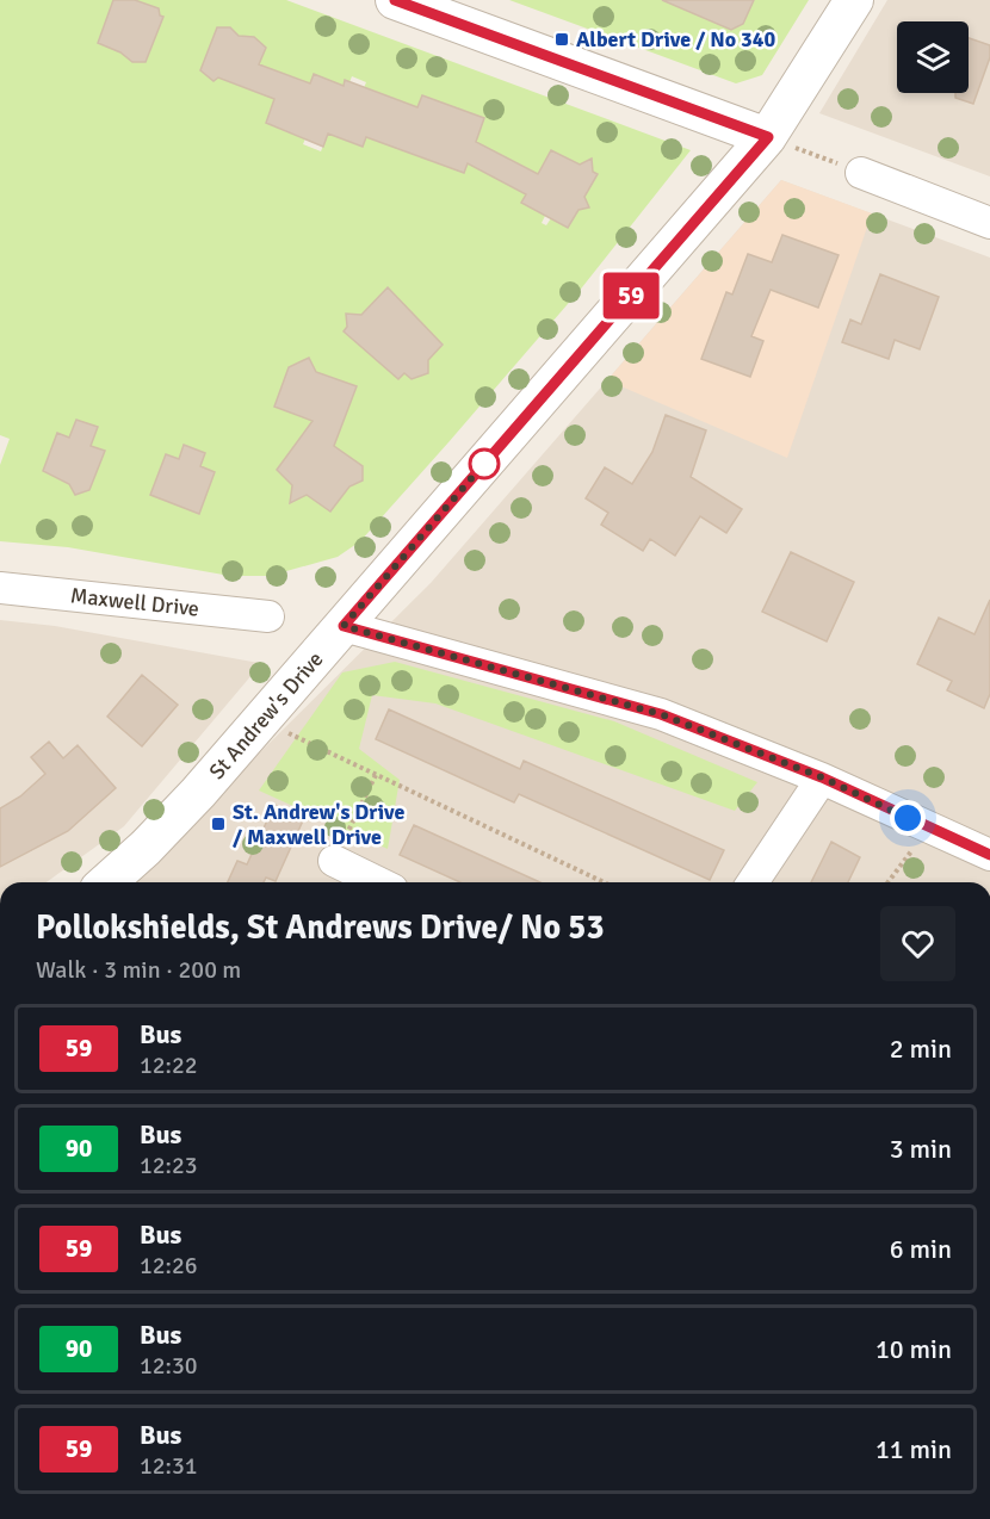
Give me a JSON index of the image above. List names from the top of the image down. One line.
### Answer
{"streets":{"street":["Maxwell Drive","St Andrew's Drive"]},"places":{"transit":["Albert Drive / No 340","St. Andrew's Drive / Maxwell Drive"]},"lines":["bus line 59"],"page":{"on_map":"59","heading":["Pollokshields, St Andrews Drive/ No 53","Walk · 3 min · 200 m"],"list":[{"mark":"59","name":"Bus","note":"12:22","value":"2 min"},{"mark":"90","name":"Bus","note":"12:23","value":"3 min"},{"mark":"59","name":"Bus","note":"12:26","value":"6 min"},{"mark":"90","name":"Bus","note":"12:30","value":"10 min"},{"mark":"59","name":"Bus","note":"12:31","value":"11 min"}]}}
